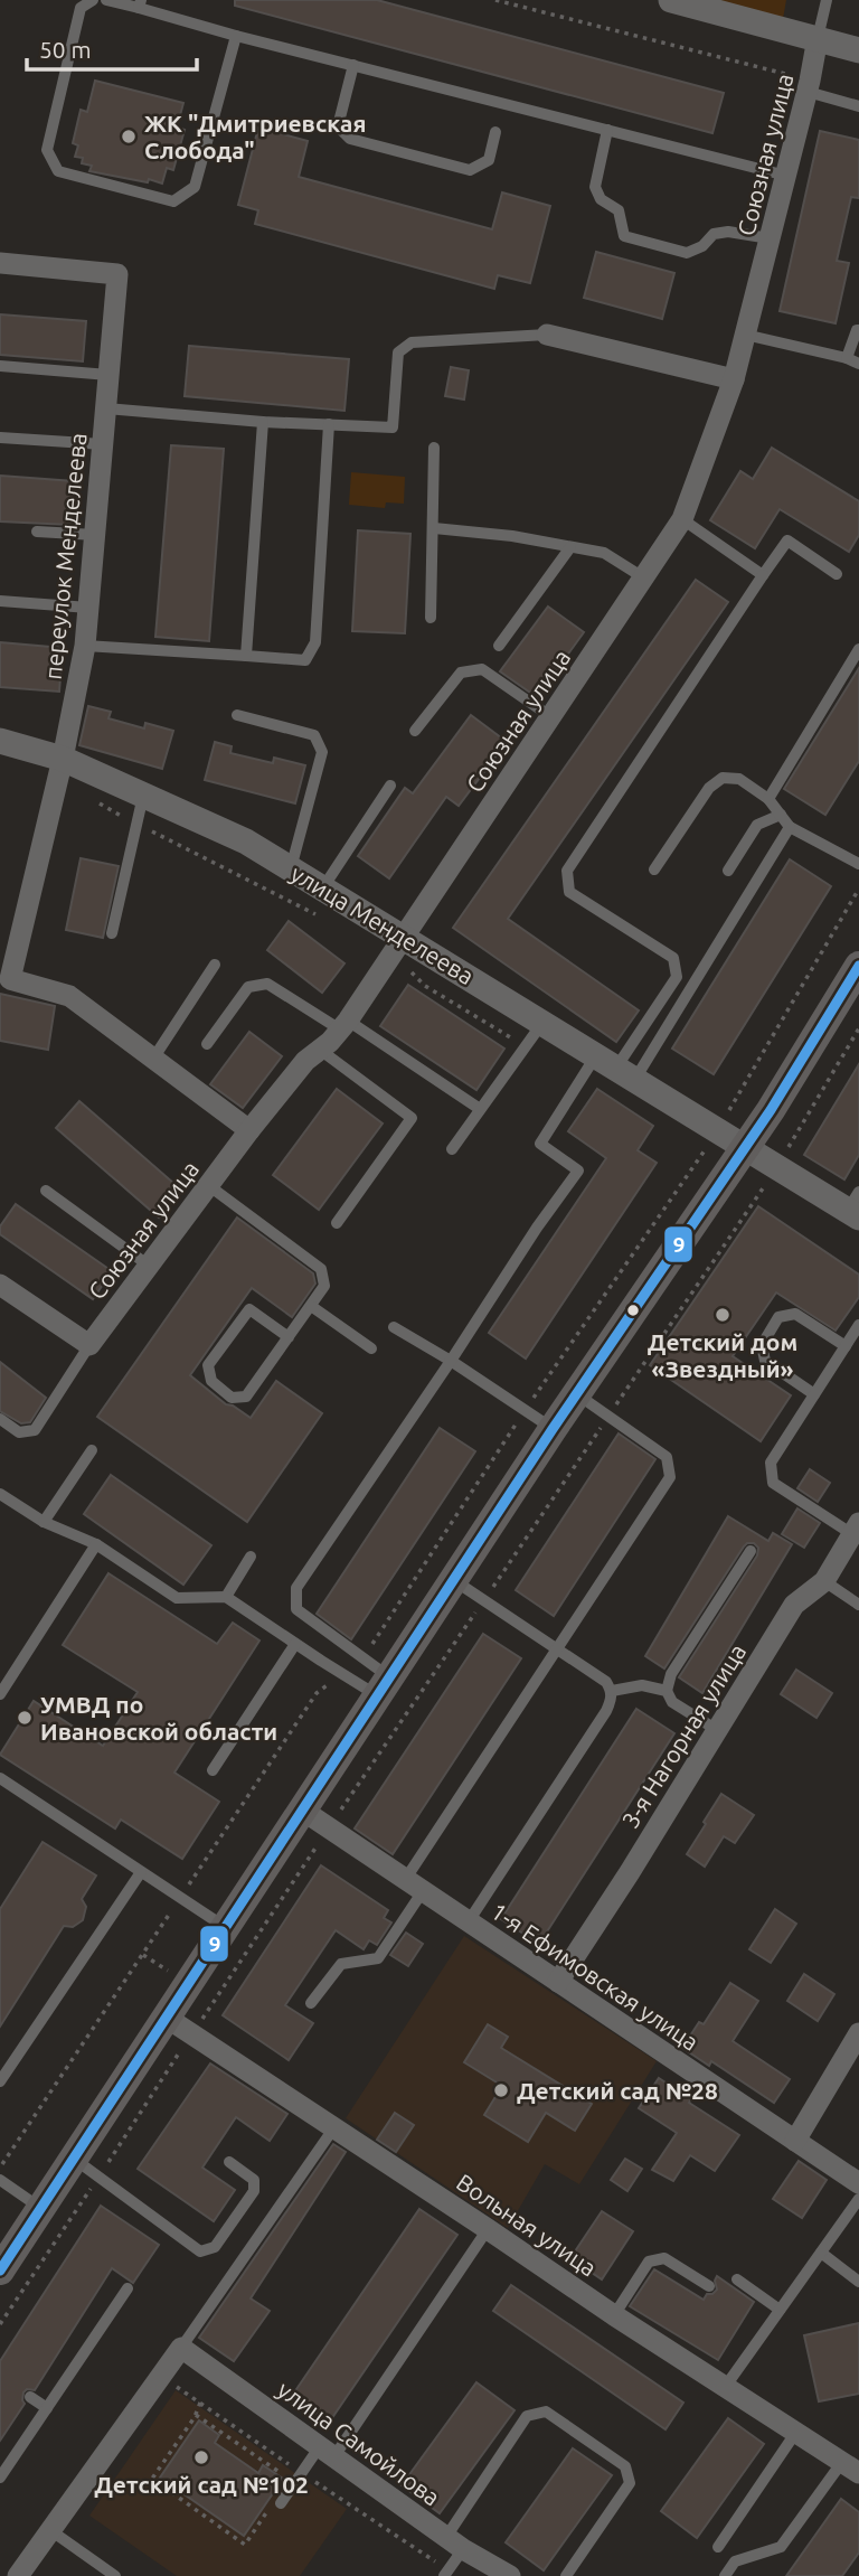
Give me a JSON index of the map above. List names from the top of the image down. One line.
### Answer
{"streets":{"street":["Союзная улица","переулок Менделеева","улица Менделеева","3-я Нагорная улица","1-я Ефимовская улица","Вольная улица","улица Самойлова"]},"crossings":[["Союзная улица","улица Менделеева"],["переулок Менделеева","улица Менделеева"],["3-я Нагорная улица","1-я Ефимовская улица"]],"places":["ЖК \"Дмитриевская Слобода\"","Детский дом «Звездный»","УМВД по Ивановской области","Детский сад №28","Детский сад №102"],"lines":["transit line 9"],"scale_bar":"50 m"}
